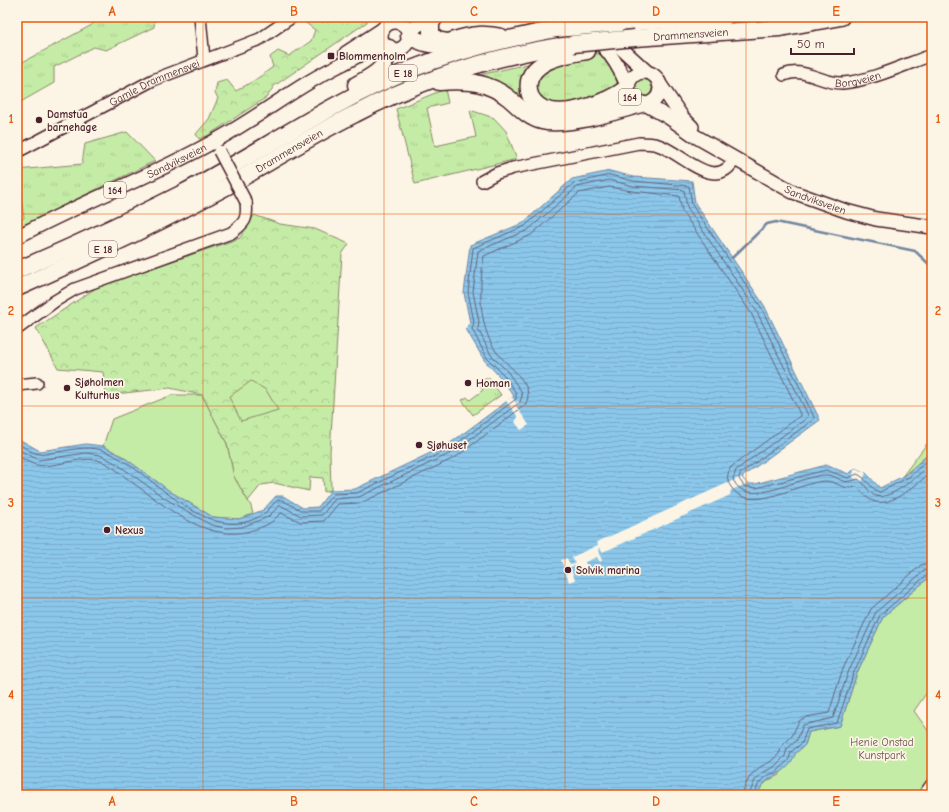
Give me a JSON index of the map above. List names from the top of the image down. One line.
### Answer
{"streets":{"highway":["Drammensveien","E 18"],"main road":["164","Sandviksveien"],"street":["Borgveien","Gamle Drammensvei"]},"crossings":[["Drammensveien","E 18"],["Drammensveien","164"],["E 18","164"],["E 18","Sandviksveien"],["164","Sandviksveien"]],"parks":["Henie Onstad Kunstpark"],"places":{"transit":["Blommenholm"],"other":["Damstua barnehage","Homan","Sjøholmen Kulturhus","Sjøhuset","Nexus","Solvik marina"]},"scale_bar":"50 m","grid":{"columns":["A","B","C","D","E"],"rows":["1","2","3","4"]}}
